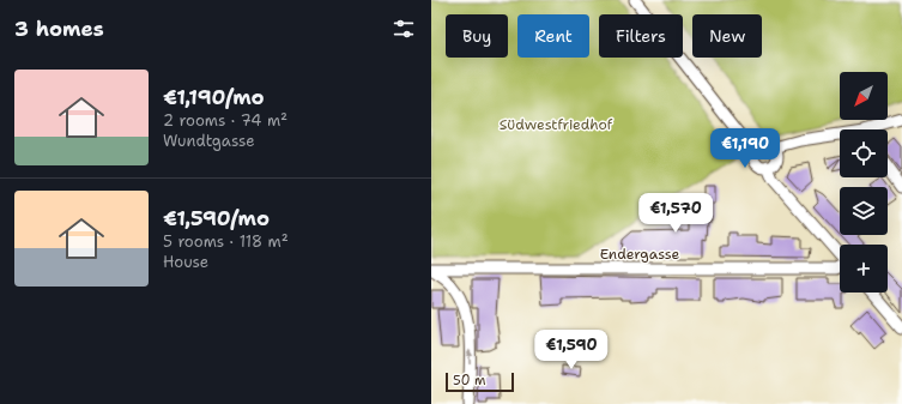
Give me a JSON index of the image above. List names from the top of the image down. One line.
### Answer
{"streets":{"street":["Endergasse"]},"parks":["Südwestfriedhof"],"scale_bar":"50 m","north":"bottom left","page":{"heading":"3 homes","chip":["Buy","Rent","Filters","New"],"list":[{"name":"€1,190/mo","note":"2 rooms · 74 m² · Wundtgasse"},{"name":"€1,590/mo","note":"5 rooms · 118 m² · House"}],"map_buttons":"+","price":["€1,190","€1,570","€1,590"],"scale":"50 m"}}
